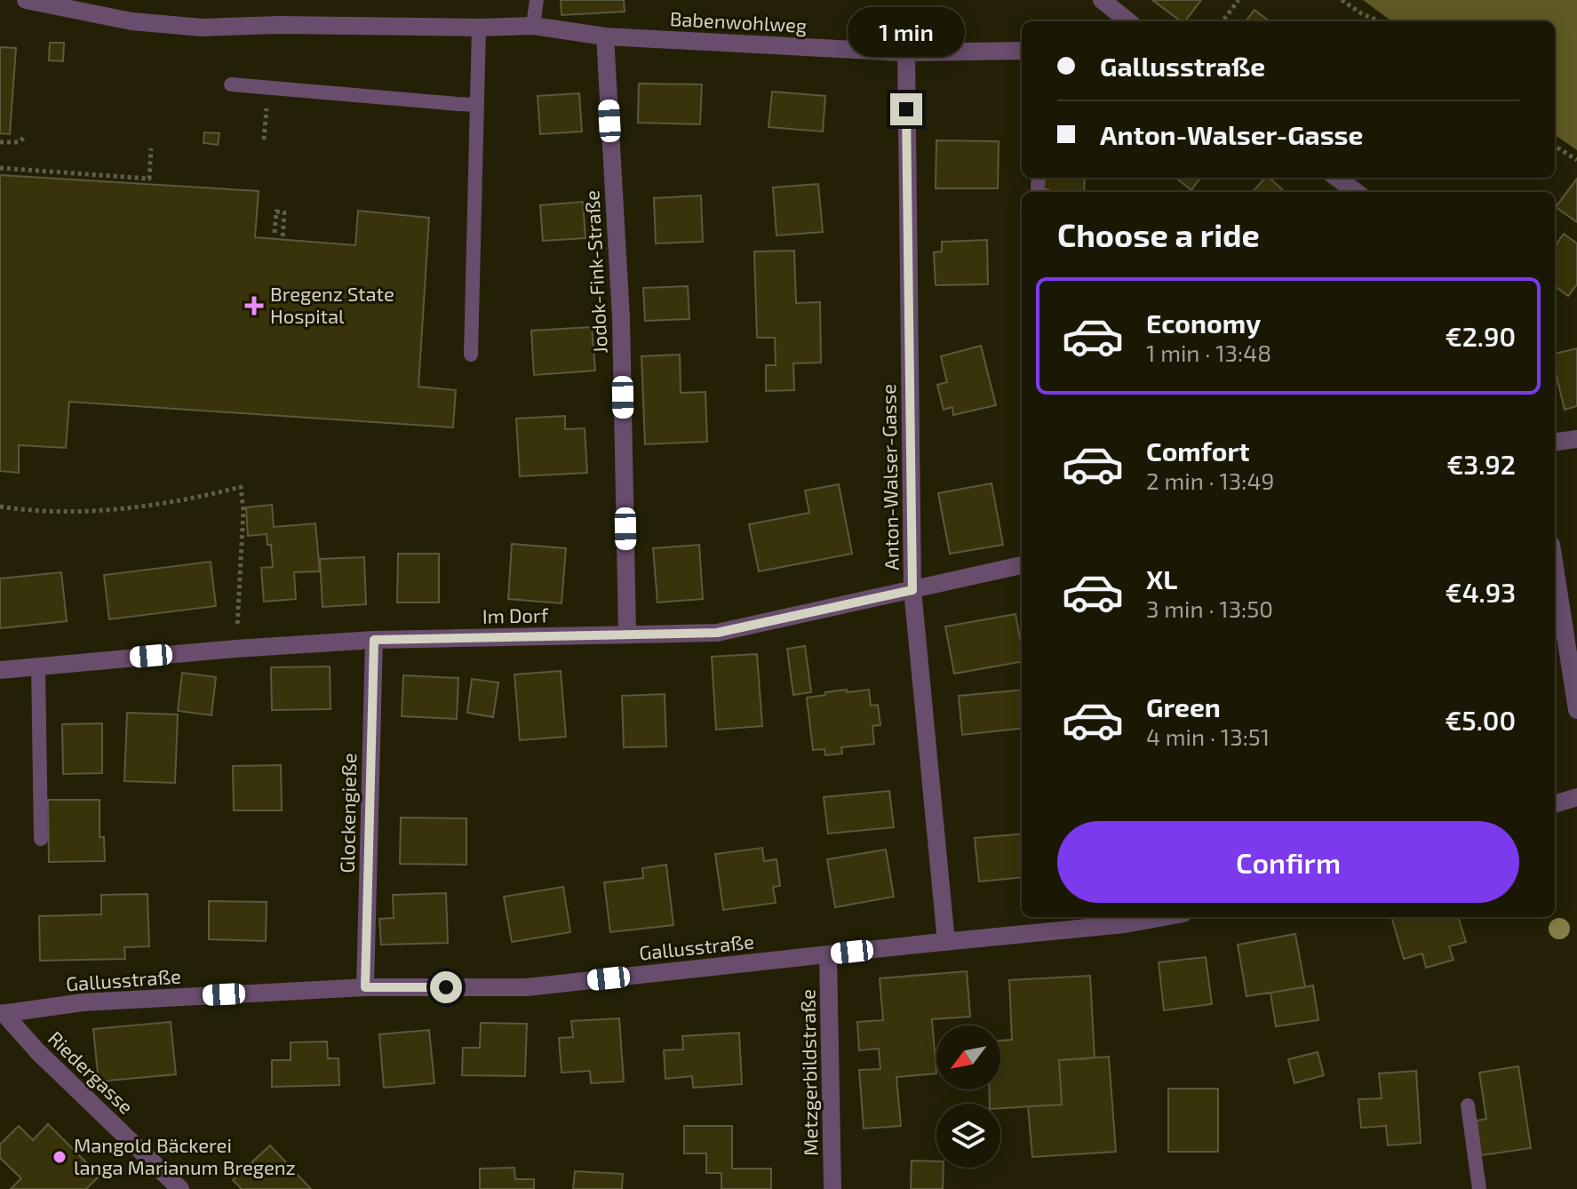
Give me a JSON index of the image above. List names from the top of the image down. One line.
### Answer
{"streets":{"street":["Babenwohlweg","Jodok-Fink-Straße","Anton-Walser-Gasse","Im Dorf","Glockengieße","Gallusstraße","Riedergasse","Metzgerbildstraße"]},"crossings":[["Babenwohlweg","Jodok-Fink-Straße"],["Babenwohlweg","Anton-Walser-Gasse"],["Jodok-Fink-Straße","Im Dorf"],["Anton-Walser-Gasse","Im Dorf"],["Anton-Walser-Gasse","Gallusstraße"],["Im Dorf","Glockengieße"],["Glockengieße","Gallusstraße"],["Gallusstraße","Riedergasse"],["Gallusstraße","Metzgerbildstraße"]],"places":{"health":["Bregenz State Hospital"],"other":["Mangold Bäckerei langa Marianum Bregenz"]},"north":"bottom left","page":{"bubble":"1 min","banner":["Gallusstraße","Anton-Walser-Gasse"],"heading":"Choose a ride","list":[{"name":"Economy","note":"1 min · 13:48","value":"€2.90"},{"name":"Comfort","note":"2 min · 13:49","value":"€3.92"},{"name":"XL","note":"3 min · 13:50","value":"€4.93"},{"name":"Green","note":"4 min · 13:51","value":"€5.00"}],"buttons":"Confirm"}}
